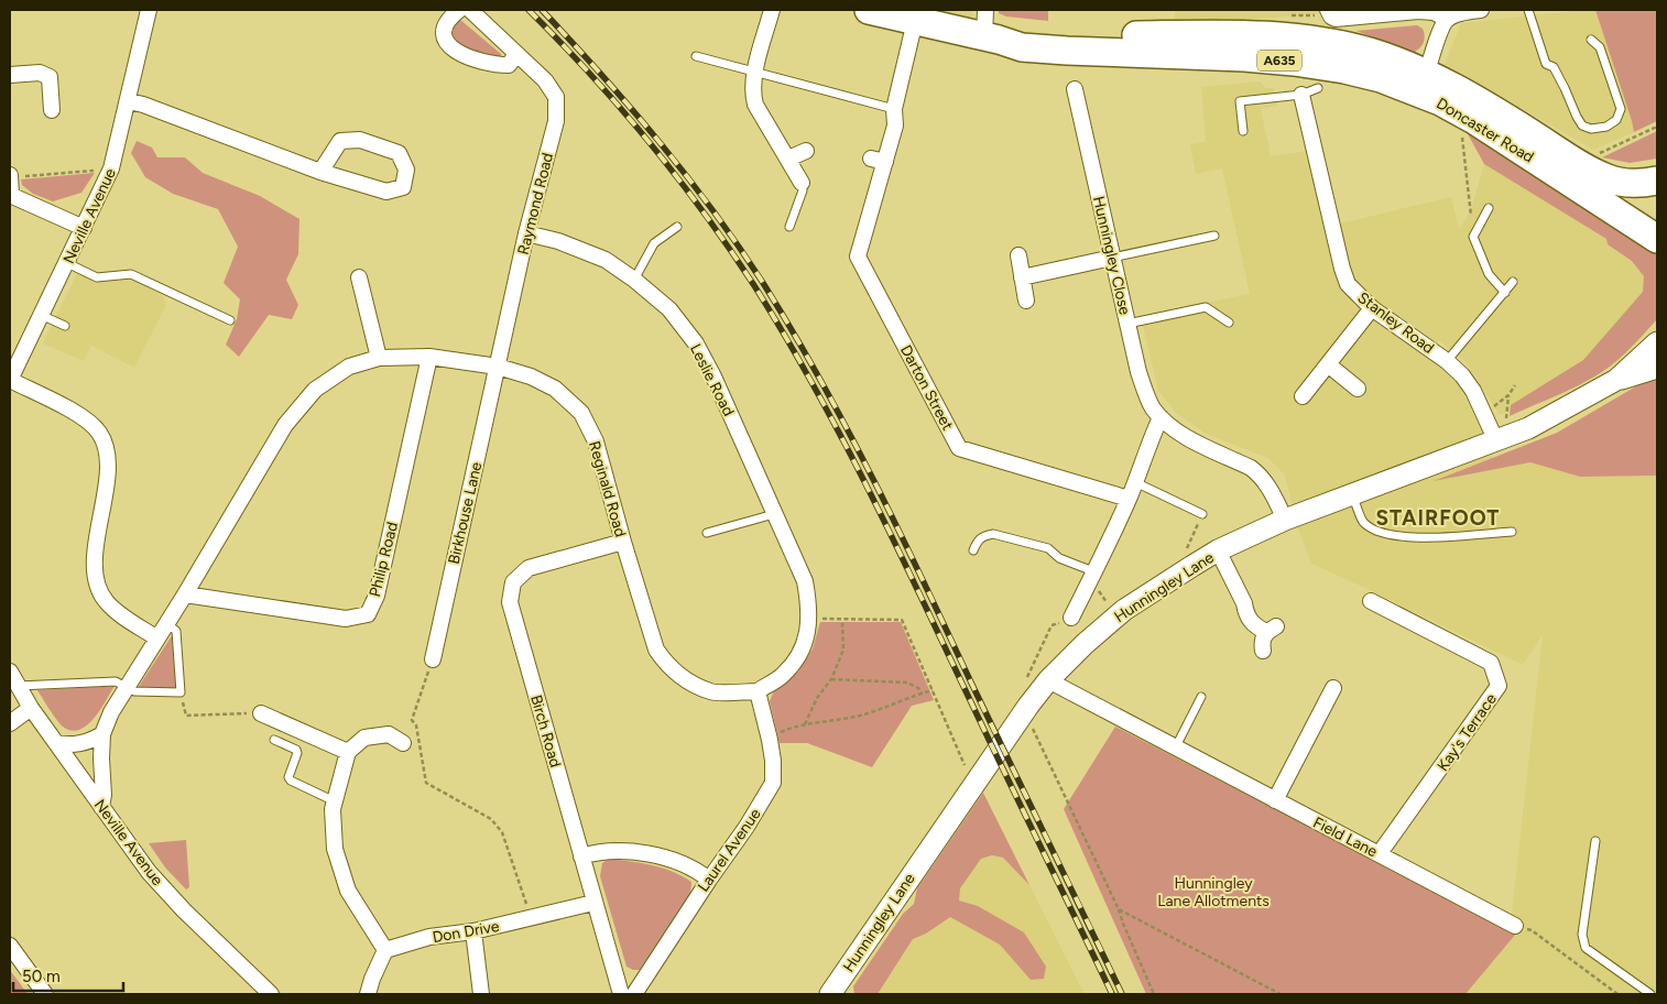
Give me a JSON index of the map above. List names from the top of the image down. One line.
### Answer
{"streets":{"highway":["A635","Doncaster Road"],"main road":["Hunningley Lane"],"street":["Raymond Road","Neville Avenue","Hunningley Close","Stanley Road","Leslie Road","Darton Street","Reginald Road","Birkhouse Lane","Philip Road","Birch Road","Kay's Terrace","Field Lane","Laurel Avenue","Don Drive"]},"crossings":[["Doncaster Road","Darton Street"],["Raymond Road","Leslie Road"],["Raymond Road","Reginald Road"],["Raymond Road","Birkhouse Lane"],["Neville Avenue","Reginald Road"],["Hunningley Close","Hunningley Lane"],["Stanley Road","Hunningley Lane"],["Leslie Road","Reginald Road"],["Leslie Road","Laurel Avenue"],["Reginald Road","Birkhouse Lane"],["Reginald Road","Philip Road"],["Reginald Road","Birch Road"],["Reginald Road","Laurel Avenue"],["Hunningley Lane","Field Lane"],["Birch Road","Don Drive"],["Kay's Terrace","Field Lane"]],"districts":["STAIRFOOT"],"parks":["Hunningley Lane Allotments"],"scale_bar":"50 m"}
